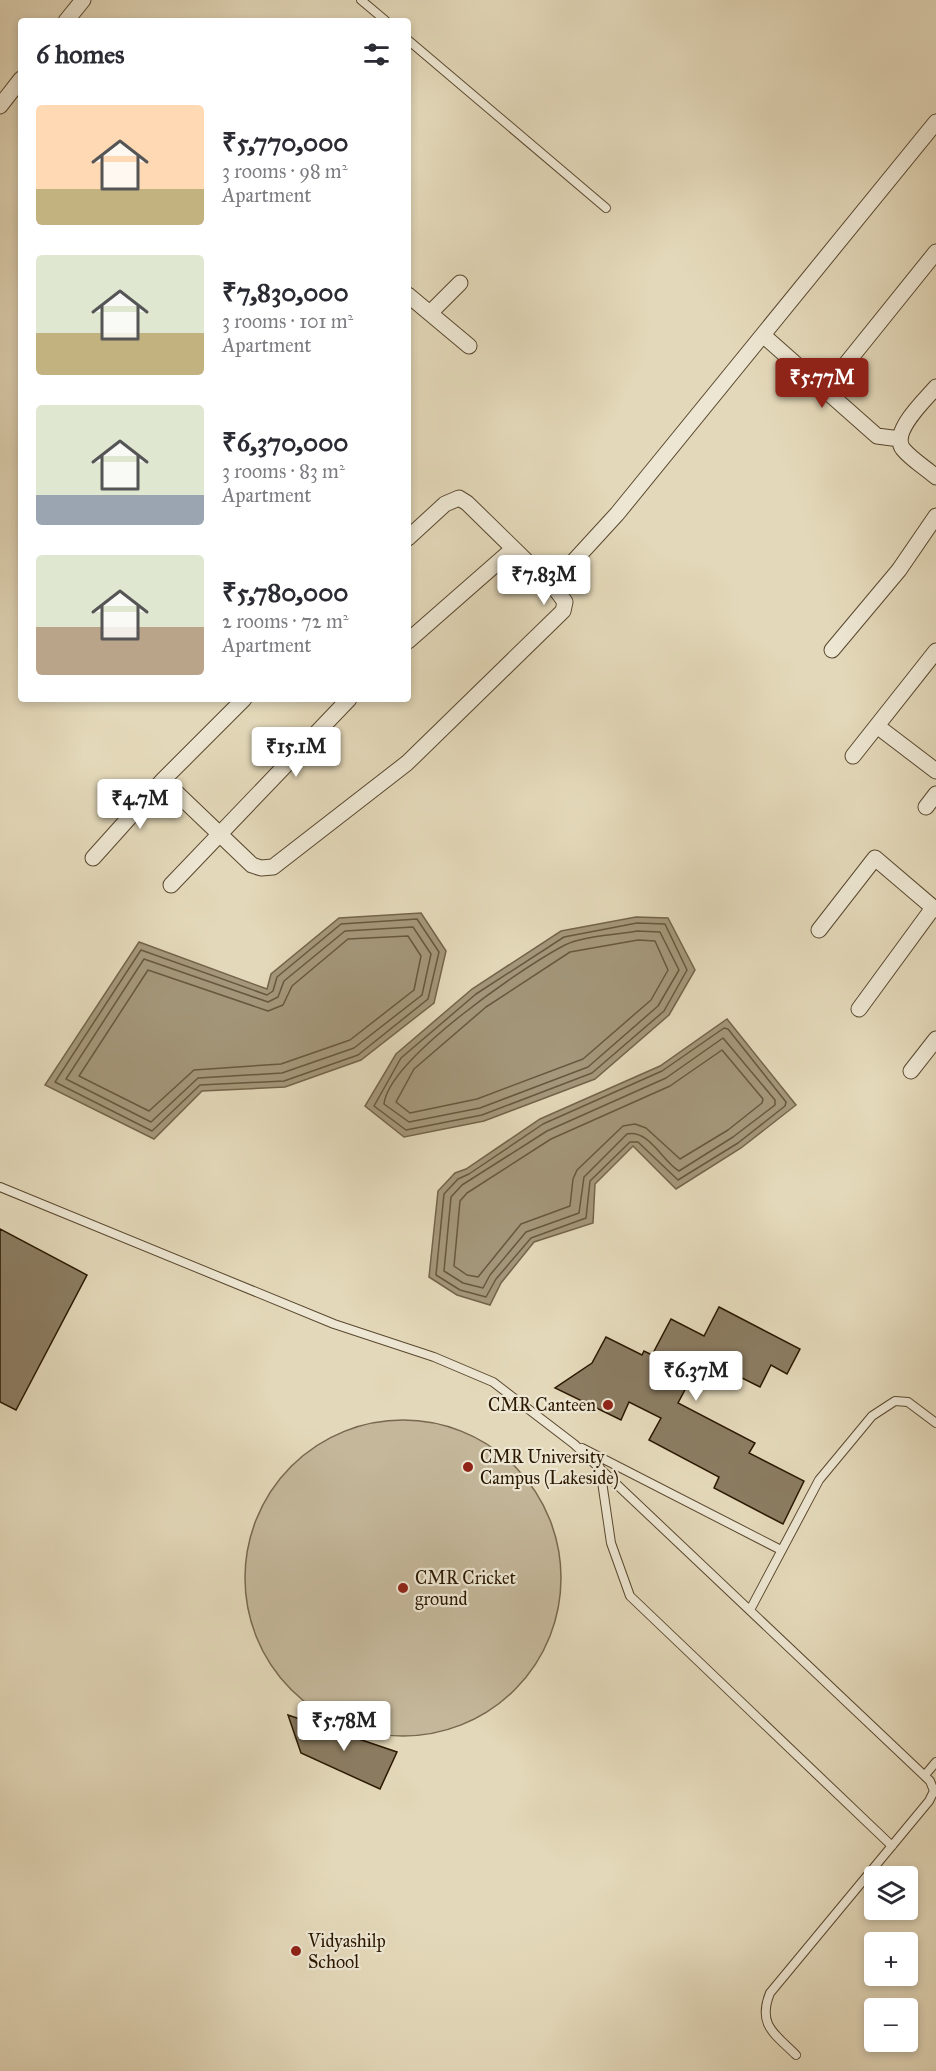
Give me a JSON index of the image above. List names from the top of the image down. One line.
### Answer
{"places":["CMR Canteen","CMR University Campus (Lakeside)","CMR Cricket ground","Vidyashilp School"],"page":{"heading":"6 homes","list":[{"name":"₹5,770,000","note":"3 rooms · 98 m² · Apartment"},{"name":"₹7,830,000","note":"3 rooms · 101 m² · Apartment"},{"name":"₹6,370,000","note":"3 rooms · 83 m² · Apartment"},{"name":"₹5,780,000","note":"2 rooms · 72 m² · Apartment"}],"price":["₹5.77M","₹7.83M","₹15.1M","₹4.7M","₹6.37M","₹5.78M"],"map_buttons":["+","−"]}}
